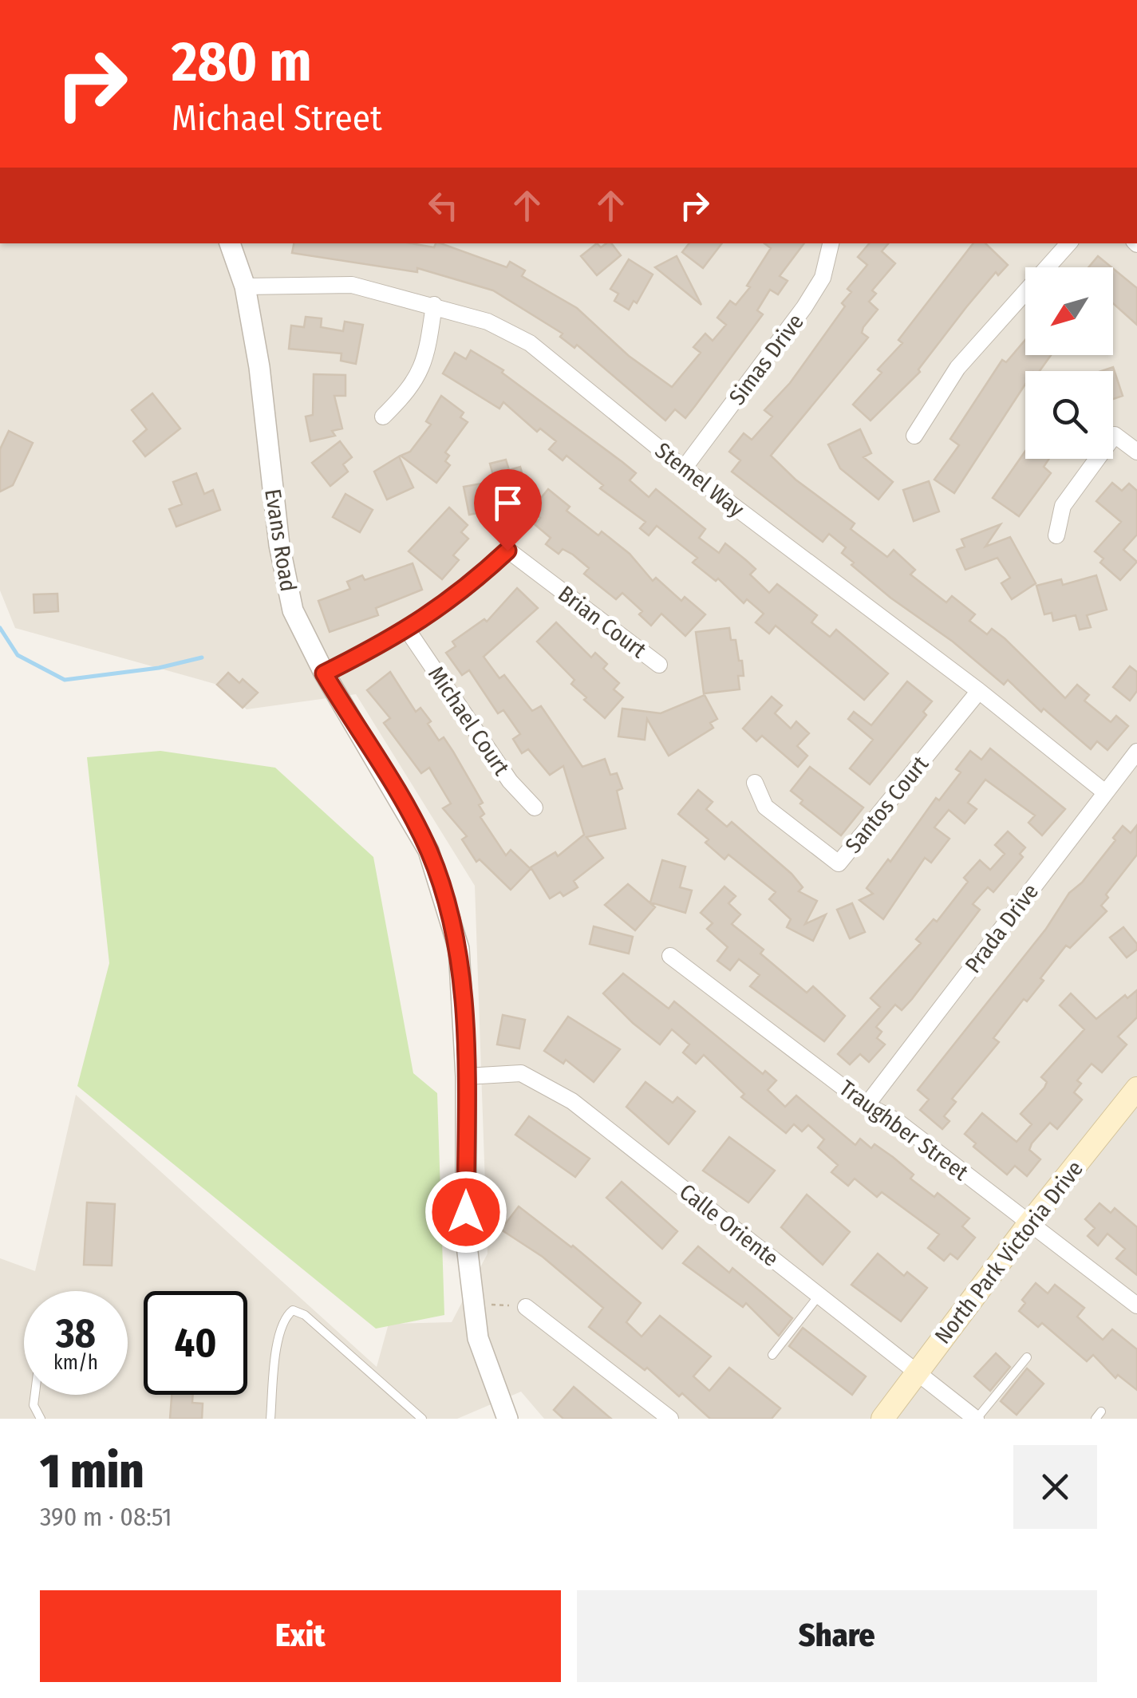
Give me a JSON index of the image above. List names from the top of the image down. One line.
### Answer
{"streets":{"main road":["North Park Victoria Drive"],"street":["Simas Drive","Stemel Way","Evans Road","Brian Court","Michael Court","Santos Court","Prada Drive","Traughber Street","Calle Oriente"]},"crossings":[["Simas Drive","Stemel Way"],["Stemel Way","Evans Road"],["Stemel Way","Santos Court"],["Stemel Way","Prada Drive"],["Evans Road","Calle Oriente"],["Brian Court","Michael Court"],["Prada Drive","Traughber Street"],["Traughber Street","North Park Victoria Drive"],["Calle Oriente","North Park Victoria Drive"]],"north":"bottom left","page":{"turn":["280 m","Michael Street"],"speed":"38 km/h","limit":"40","heading":["1 min","390 m · 08:51"],"buttons":["Exit","Share"]}}
